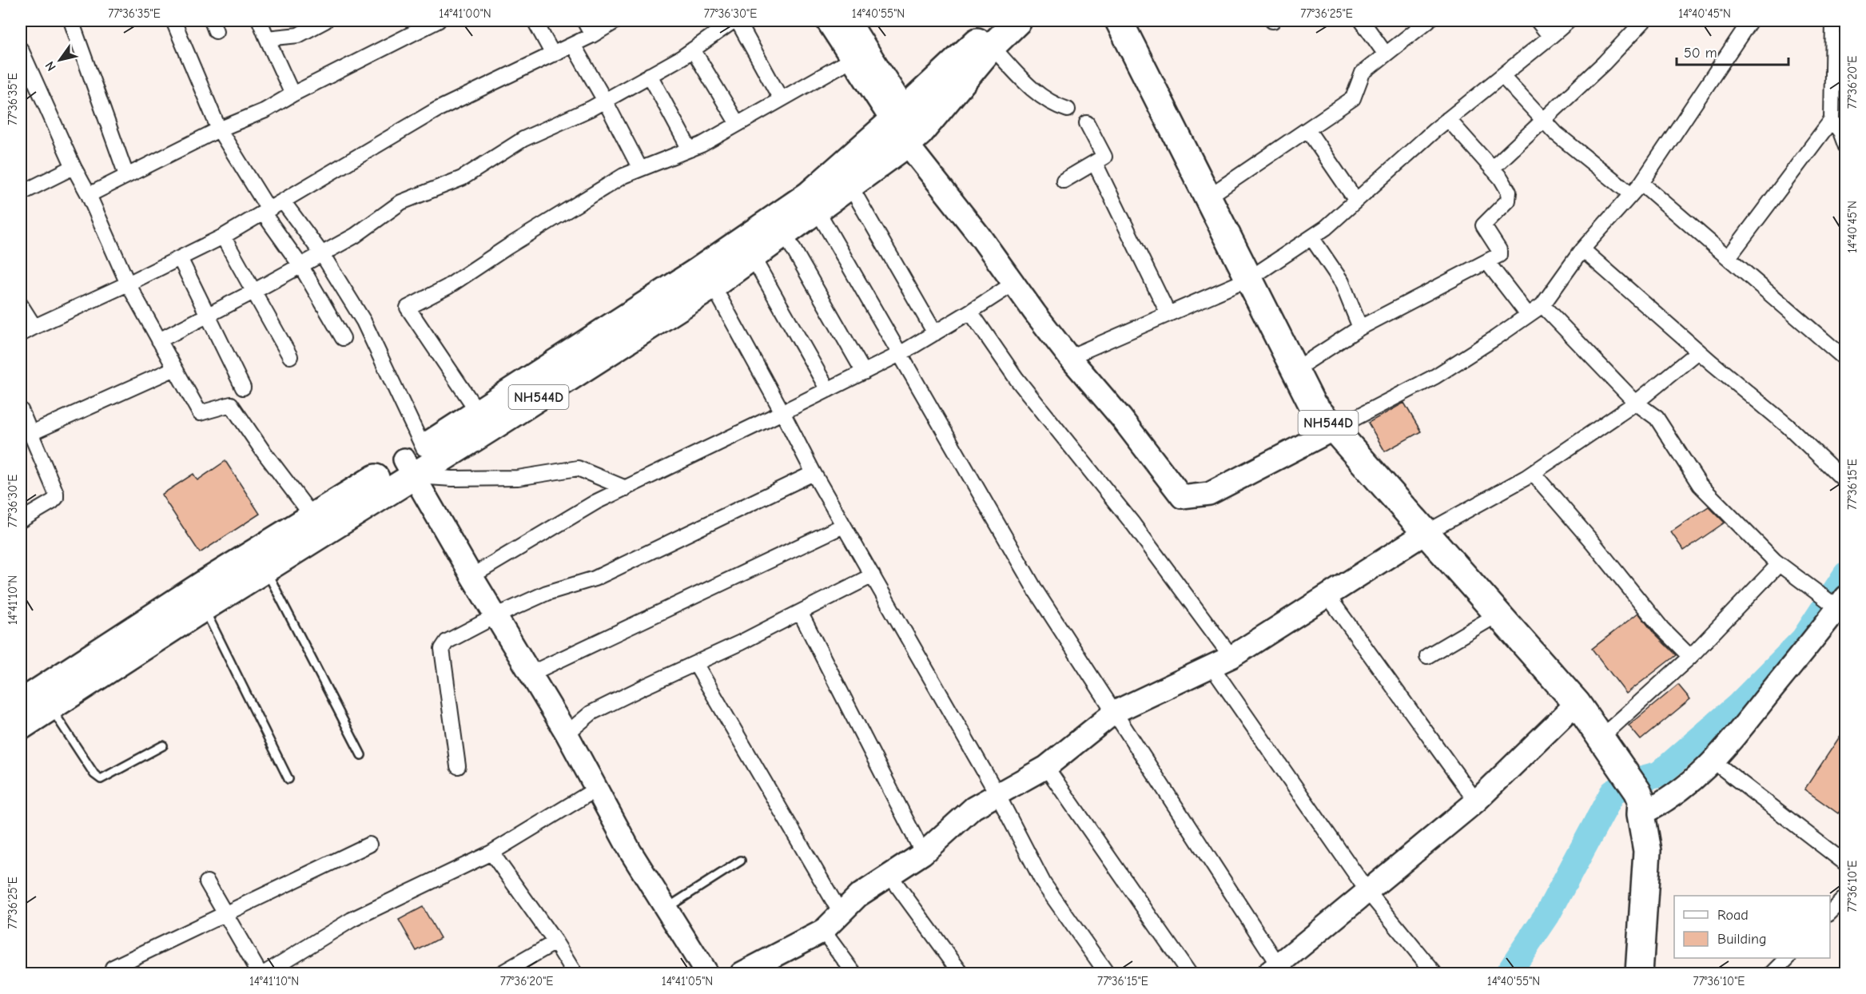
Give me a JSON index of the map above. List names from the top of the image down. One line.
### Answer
{"streets":{"highway":["NH544D"]},"legend":["Road","Building"],"scale_bar":"50 m","north":"bottom left","coordinates":["77°36'35\"E","14°41'00\"N","77°36'30\"E","14°40'55\"N","77°36'25\"E","14°40'45\"N","77°36'20\"E","77°36'15\"E","14°41'10\"N","77°36'10\"E","14°41'05\"N"]}
